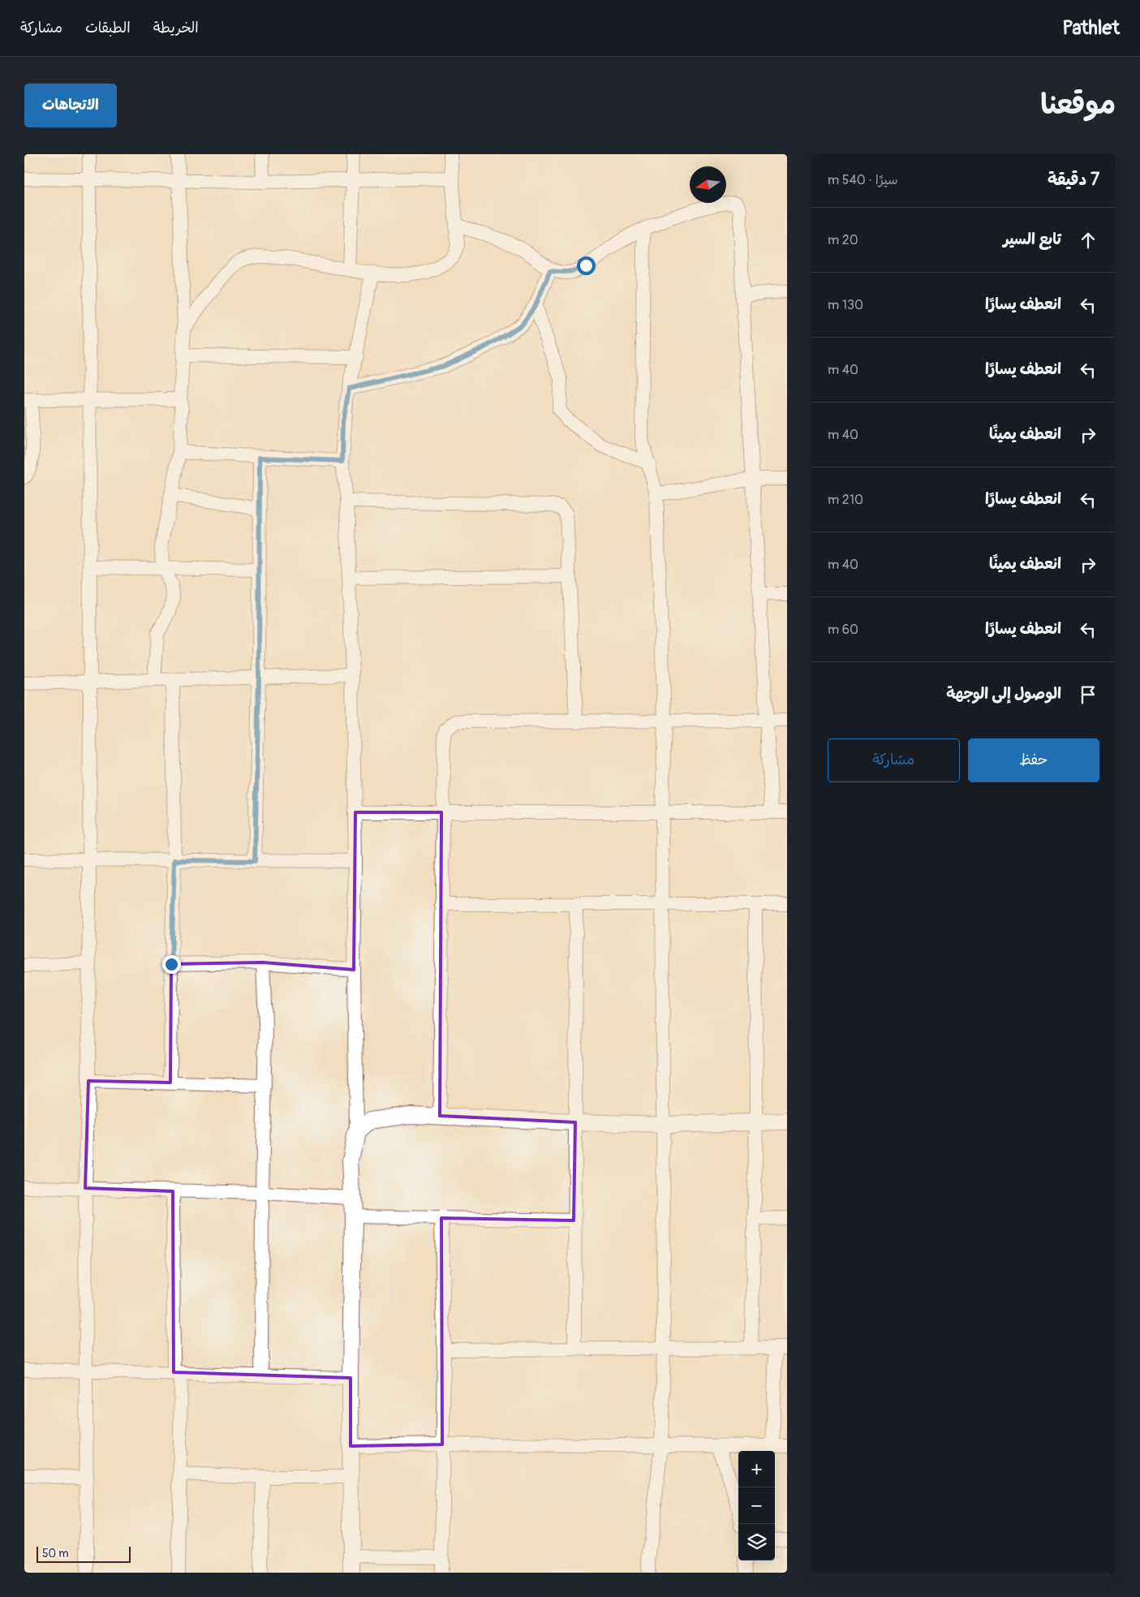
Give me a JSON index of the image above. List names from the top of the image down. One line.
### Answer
{"scale_bar":"50 m","north":"left","page":{"header":"Pathlet","nav":["الخريطة","الطبقات","مشاركة"],"title":"موقعنا","buttons":["الاتجاهات",["حفظ","مشاركة"]],"heading":["7 دقيقة","سيرًا · 540 m"],"list":[["تابع السير","20 m"],["انعطف يسارًا","130 m"],["انعطف يسارًا","40 m"],["انعطف يمينًا","40 m"],["انعطف يسارًا","210 m"],["انعطف يمينًا","40 m"],["انعطف يسارًا","60 m"],"الوصول إلى الوجهة"],"map_buttons":["+","−"],"scale":"50 m"}}
